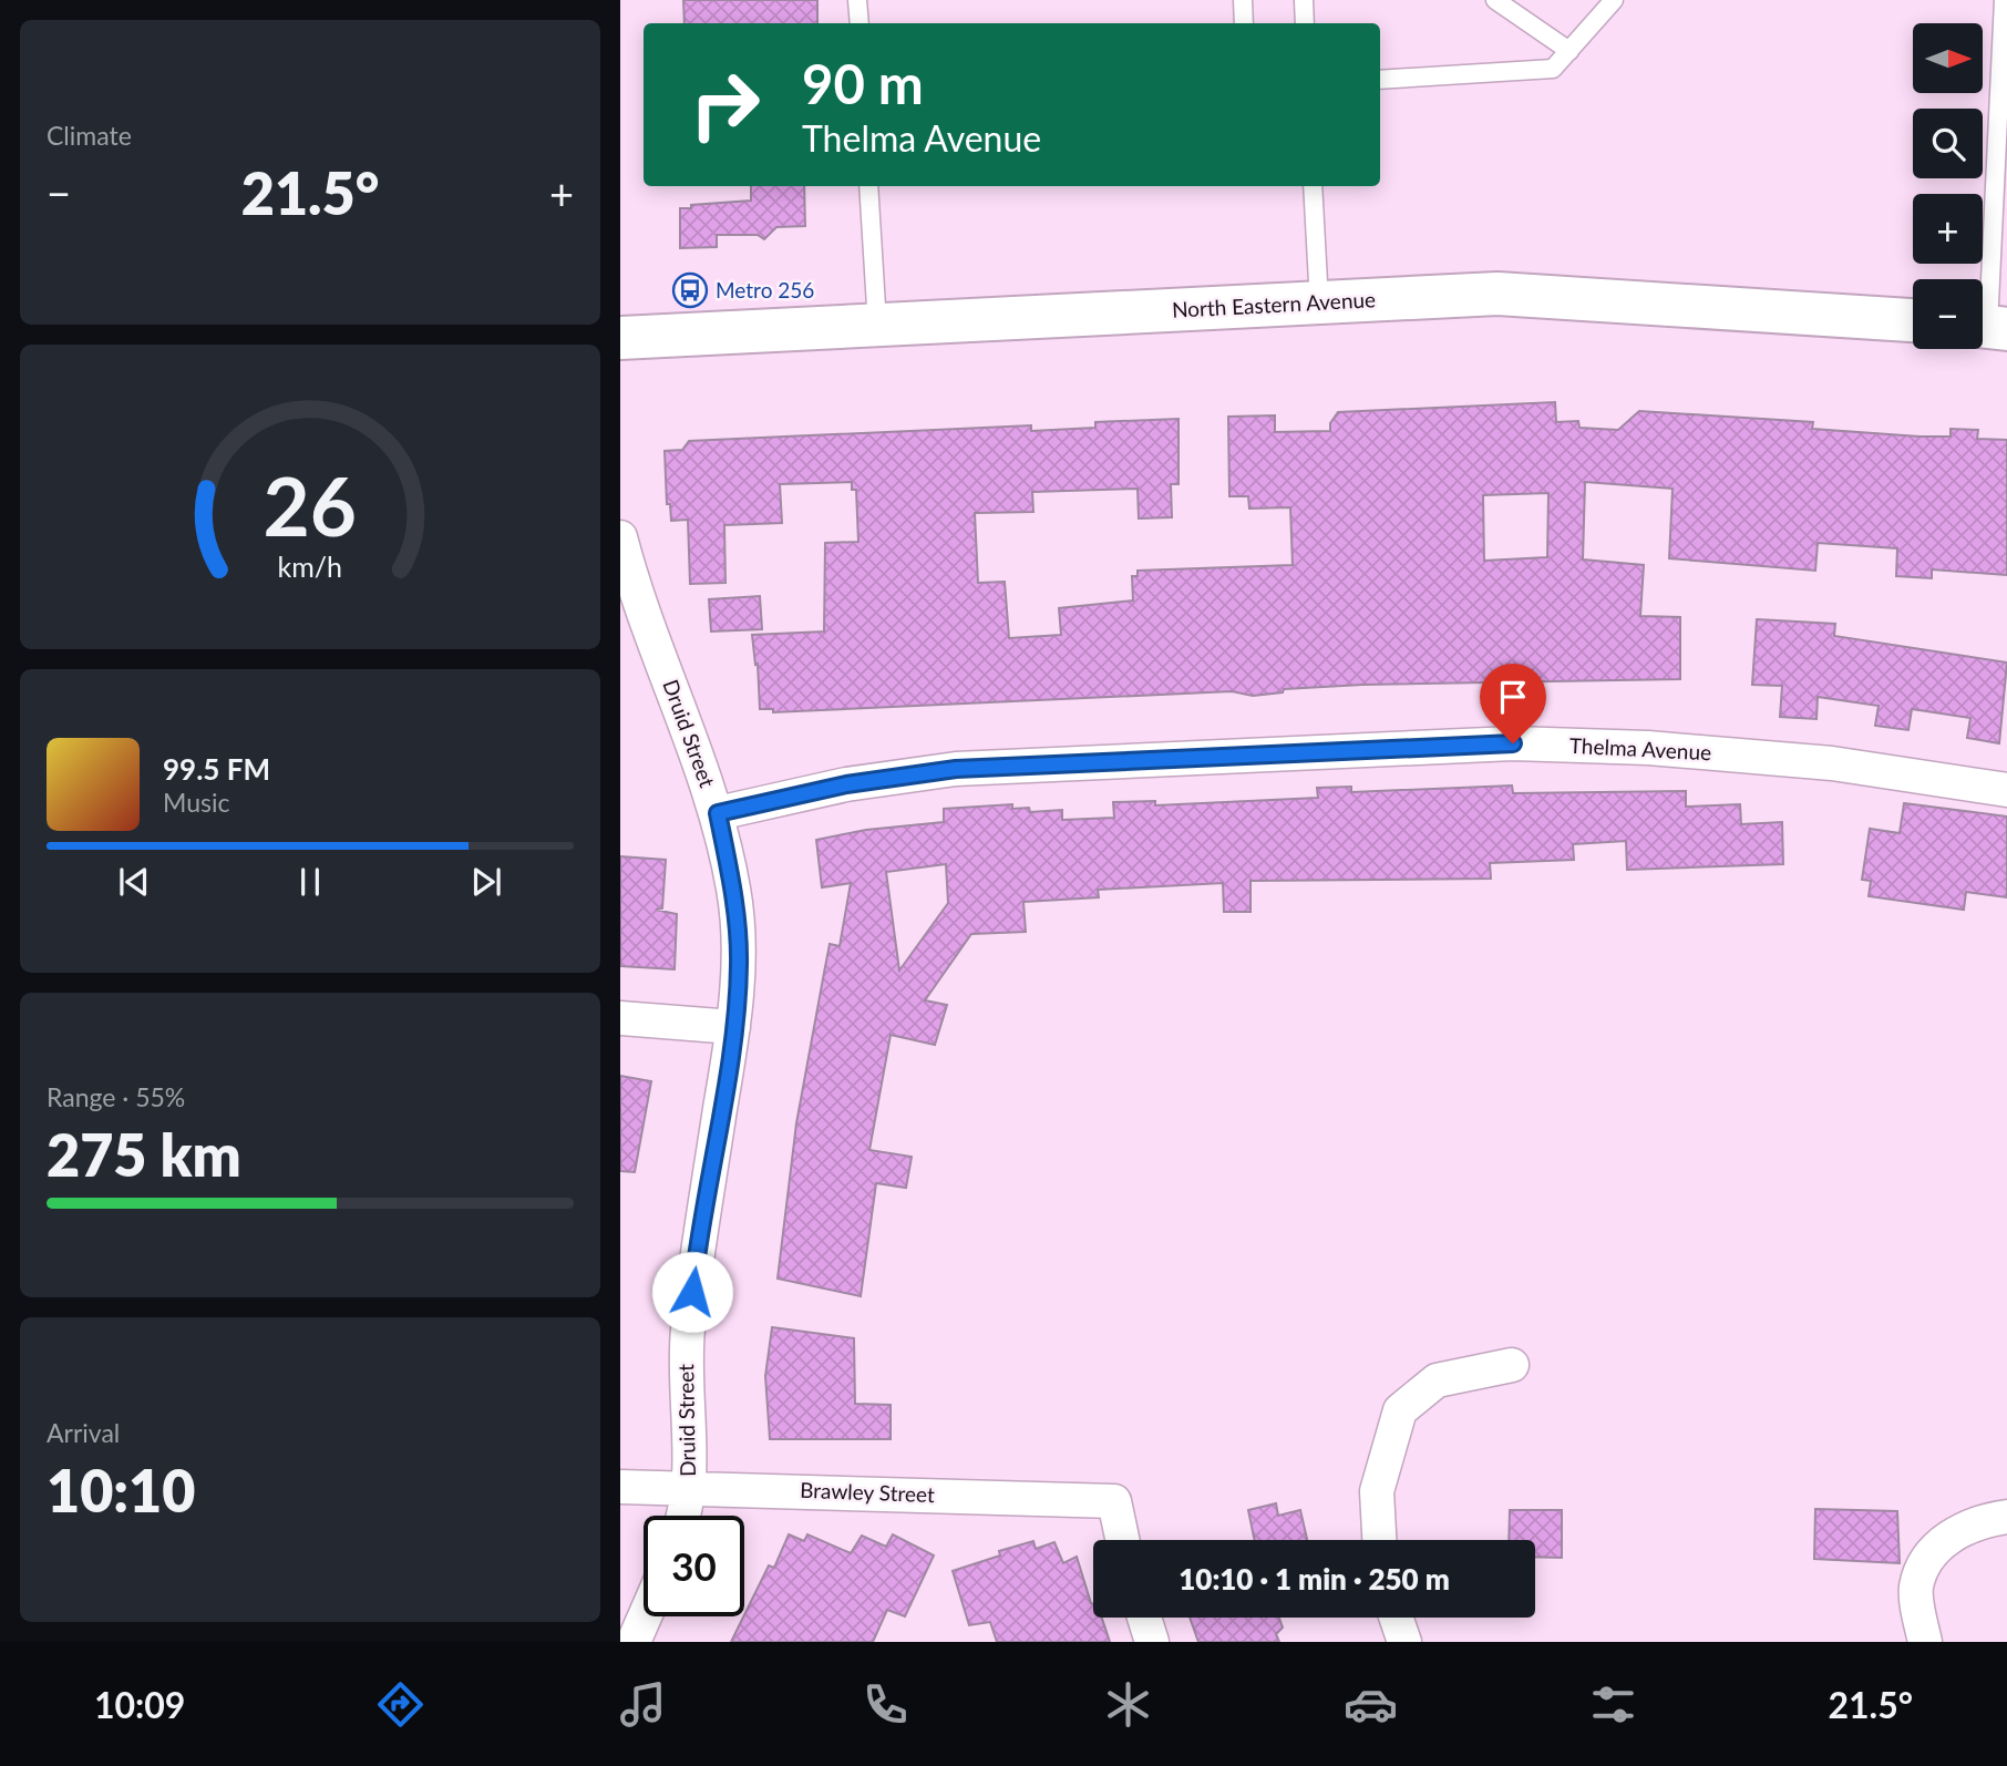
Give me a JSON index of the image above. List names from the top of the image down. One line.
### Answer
{"streets":{"main road":["North Eastern Avenue"],"street":["Druid Street","Thelma Avenue","Brawley Street"]},"crossings":[["Druid Street","Thelma Avenue"],["Druid Street","Brawley Street"]],"places":{"bus stop":["Metro 256"]},"north":"right","page":{"tile":["Climate",["Range · 55%","275 km"],["Arrival","10:10"]],"map_buttons":["+","−"],"turn":["90 m","Thelma Avenue"],"heat":["−","21.5°","+"],"song":["99.5 FM","Music"],"limit":"30","trip":"10:10 · 1 min · 250 m","tabs":["10:09","21.5°"],"gauge":["26","km/h"]}}
